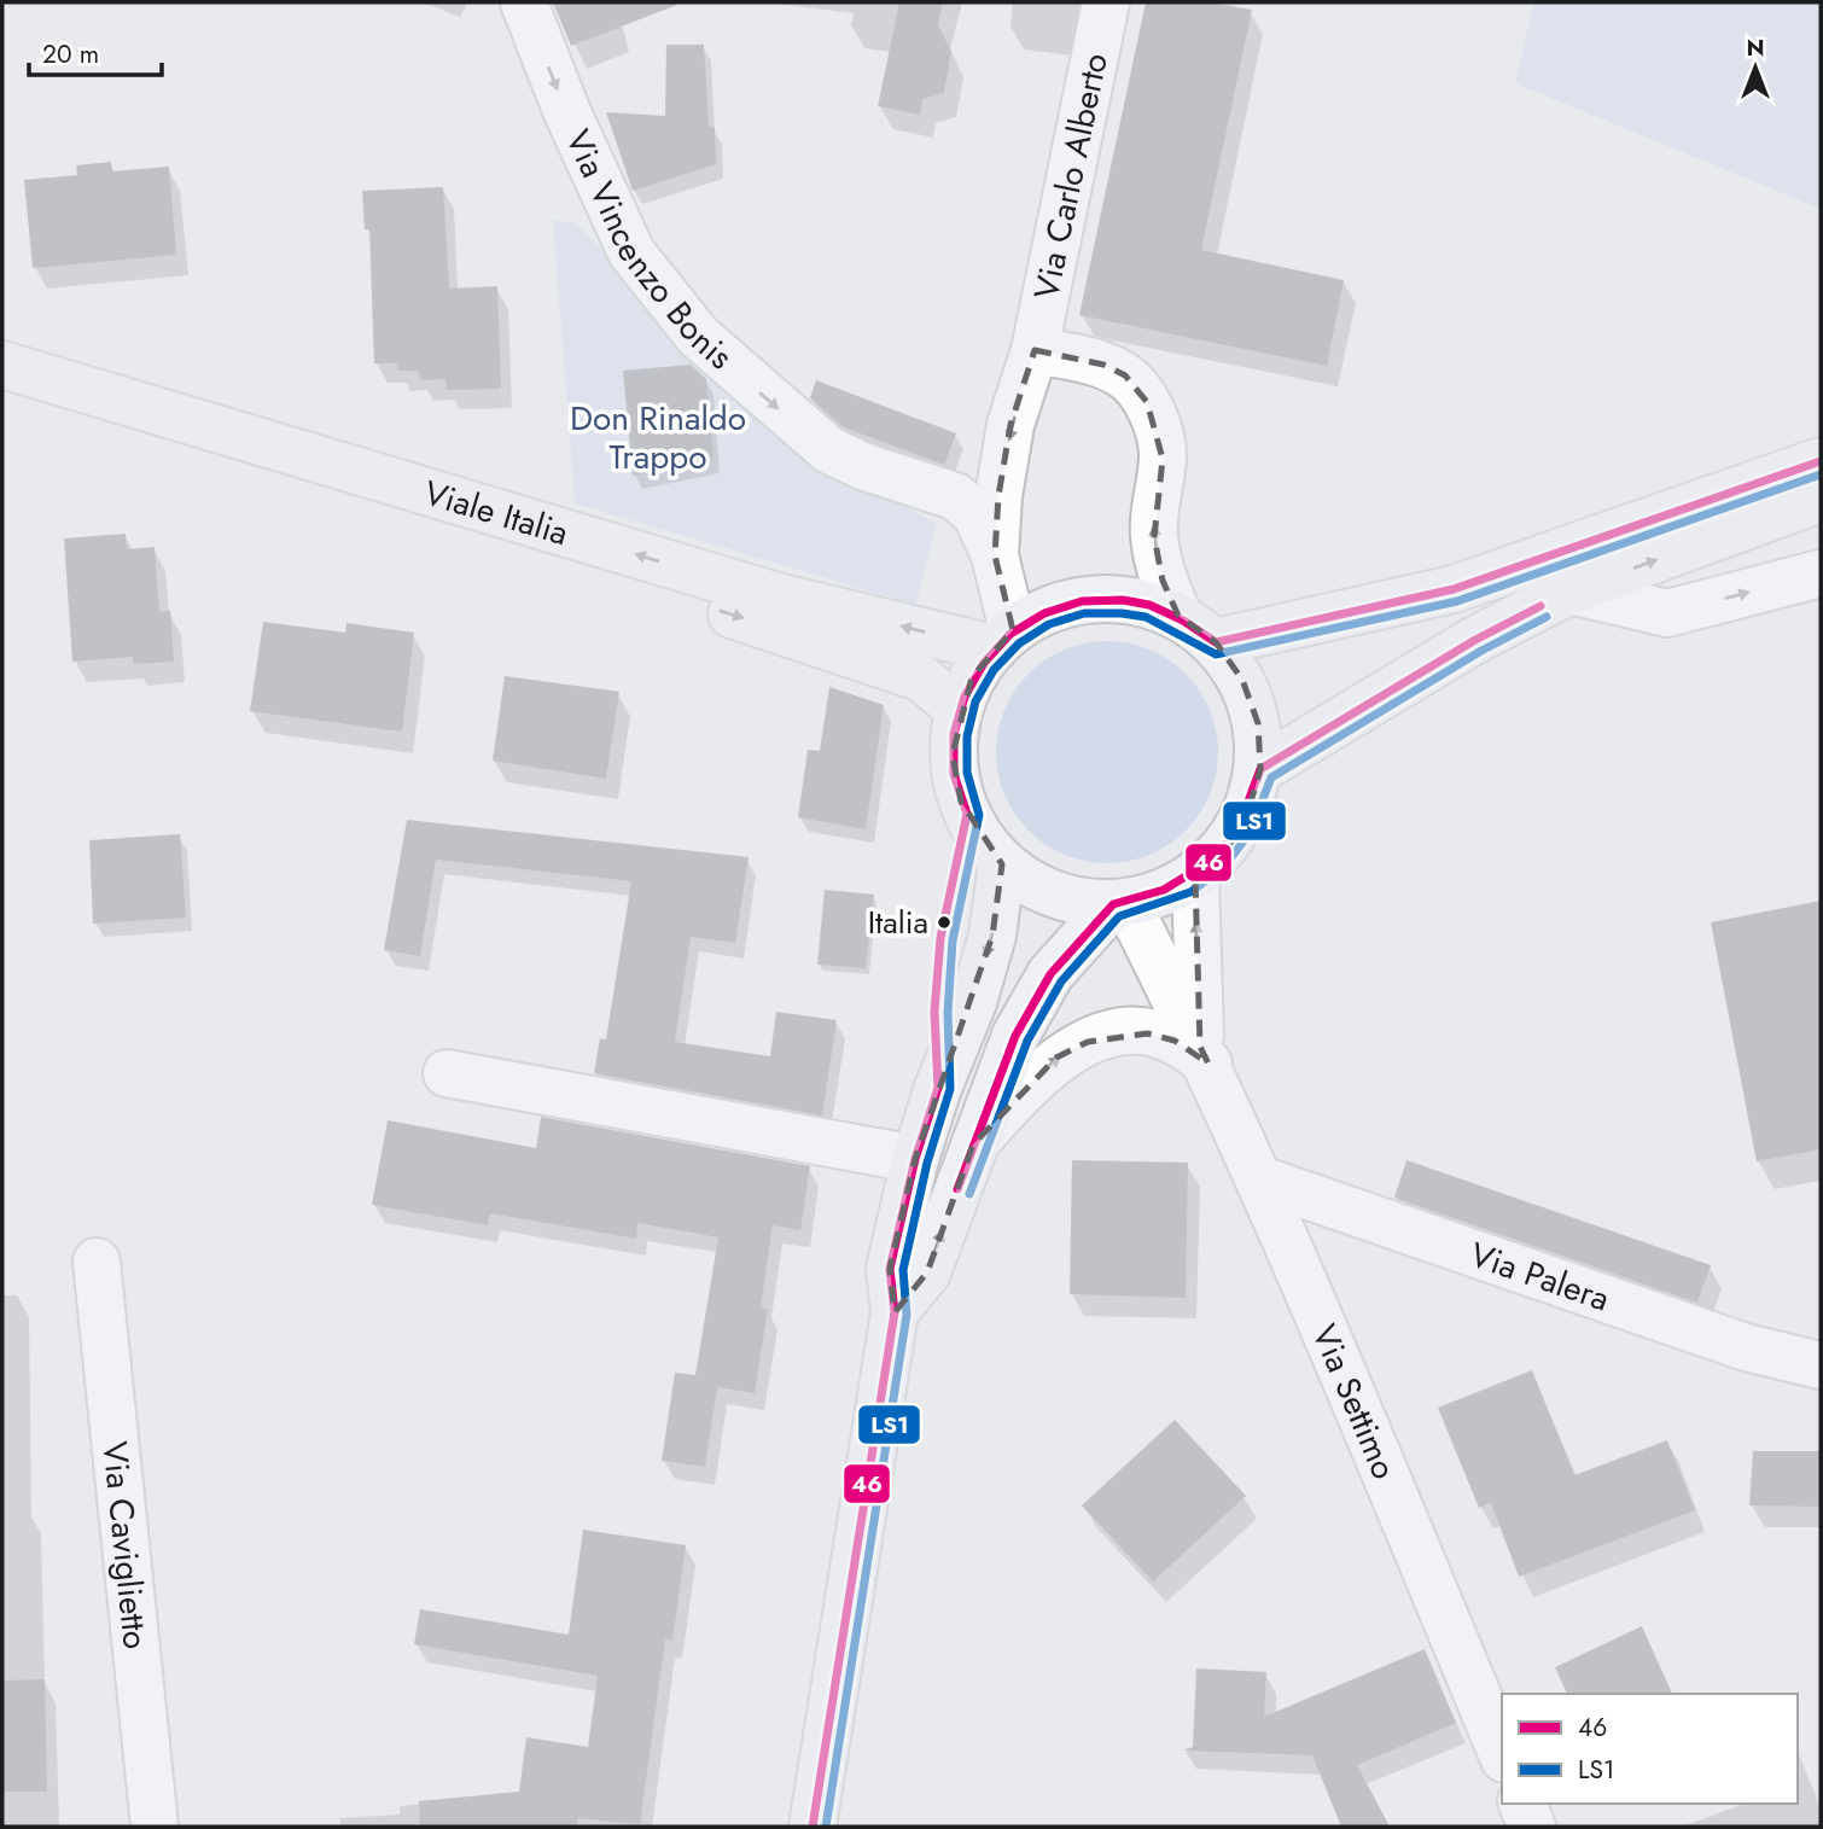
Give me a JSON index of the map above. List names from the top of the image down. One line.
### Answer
{"streets":{"main road":["Viale Italia"],"street":["Via Carlo Alberto","Via Vincenzo Bonis","Via Palera","Via Settimo","Via Caviglietto"]},"crossings":[["Via Carlo Alberto","Via Vincenzo Bonis"],["Via Carlo Alberto","Viale Italia"],["Via Palera","Via Settimo"]],"one_way":["Via Vincenzo Bonis"],"parks":["Don Rinaldo Trappo"],"places":["Italia"],"lines":["transit line 46","transit line LS1"],"legend":["46","LS1"],"scale_bar":"20 m","north":"top"}
